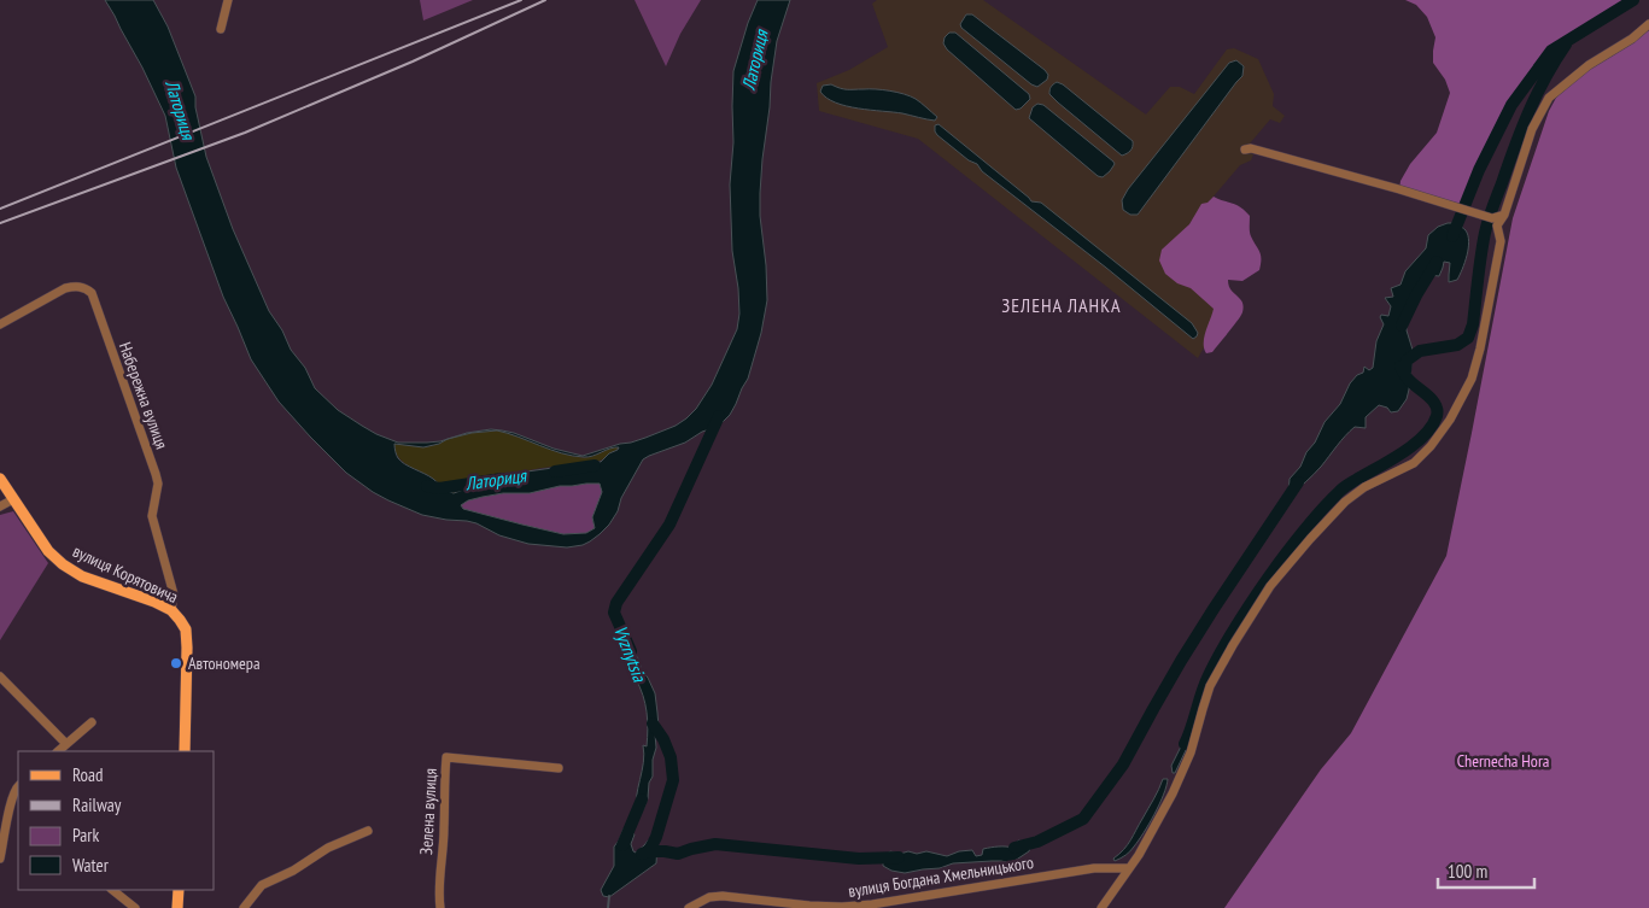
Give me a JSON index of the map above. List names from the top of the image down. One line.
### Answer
{"streets":{"main road":["вулиця Корятовича"],"street":["Набережна вулиця","Зелена вулиця","вулиця Богдана Хмельницького"]},"crossings":[["Набережна вулиця","вулиця Корятовича"]],"districts":["ЗЕЛЕНА ЛАНКА"],"water":["Латориця","Vyznytsia"],"parks":["Chernecha Hora"],"places":["Автономера"],"legend":["Road","Railway","Park","Water"],"scale_bar":"100 m"}
